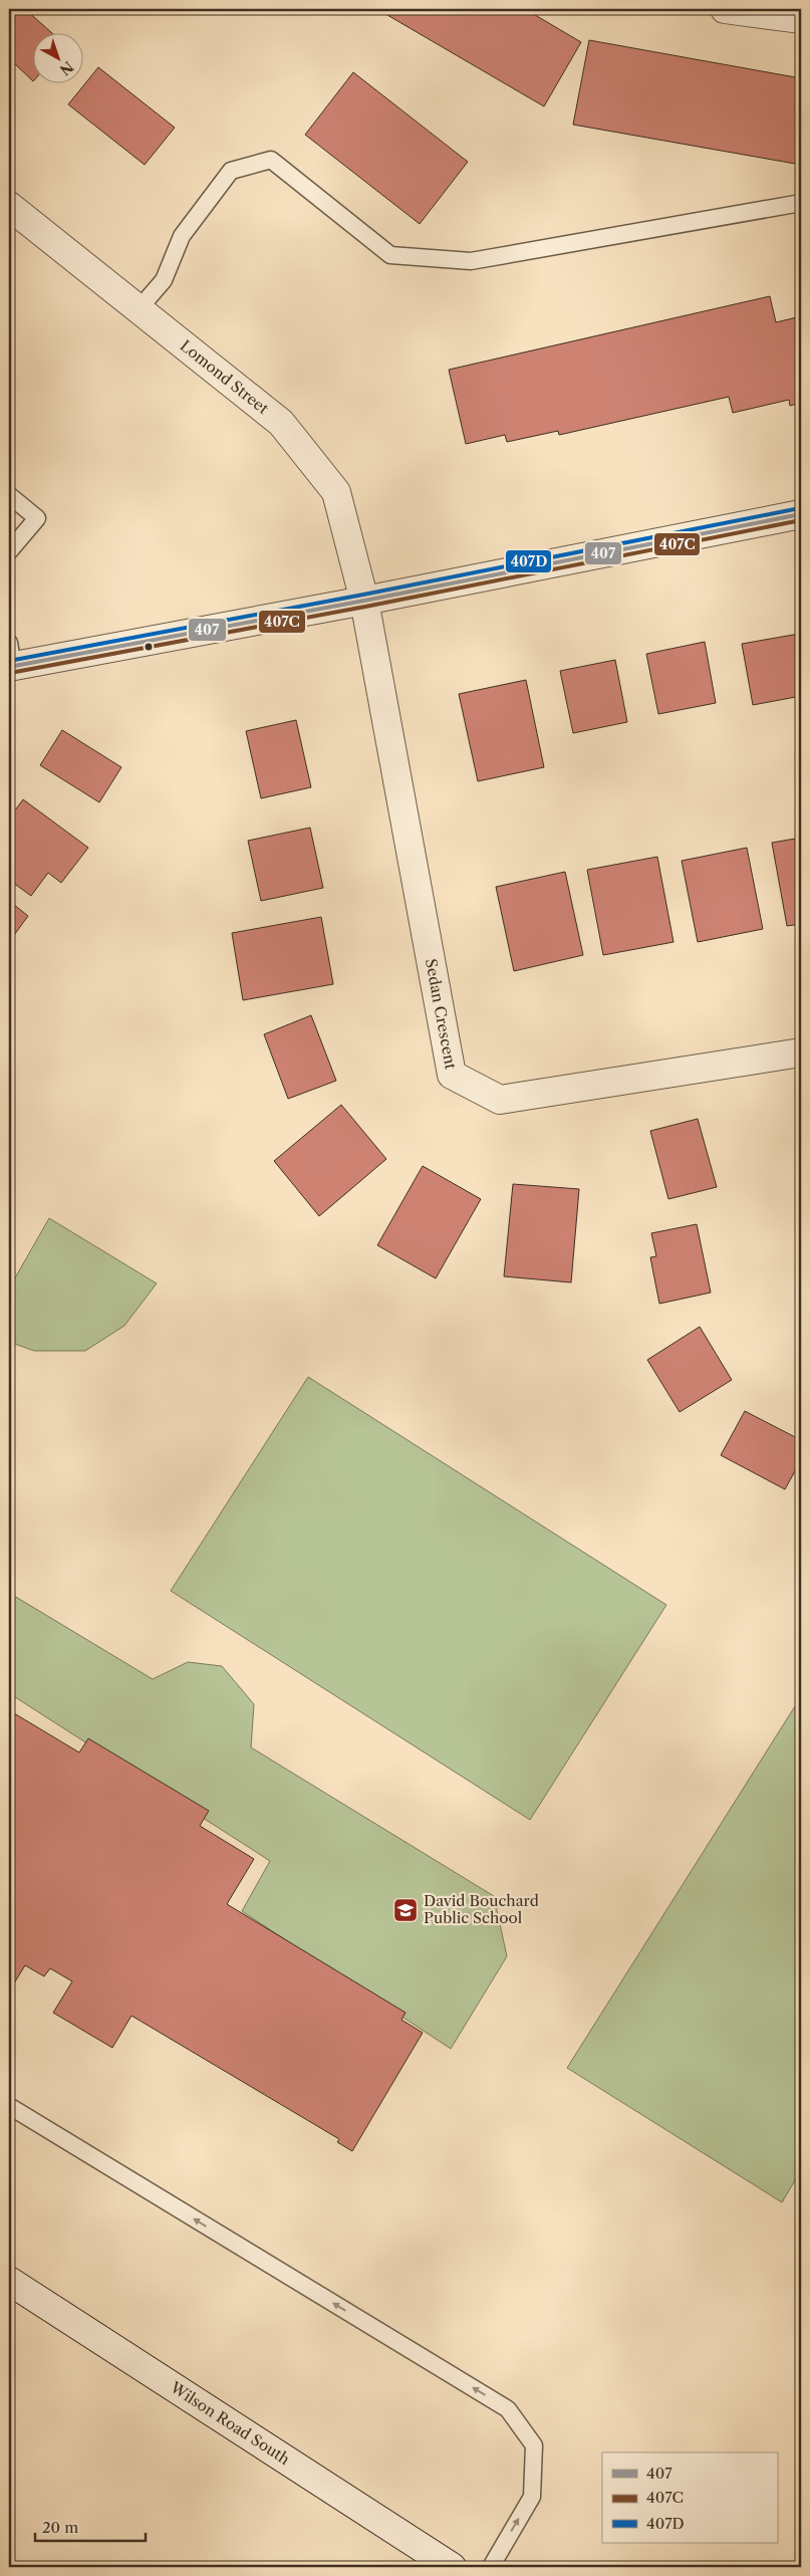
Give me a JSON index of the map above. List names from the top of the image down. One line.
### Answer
{"streets":{"street":["Lomond Street","Sedan Crescent","Wilson Road South"]},"crossings":[["Lomond Street","Sedan Crescent"]],"places":{"school or university":["David Bouchard Public School"]},"lines":["transit line 407D","transit line 407","transit line 407C"],"legend":["407","407C","407D"],"scale_bar":"20 m","north":"bottom right"}
